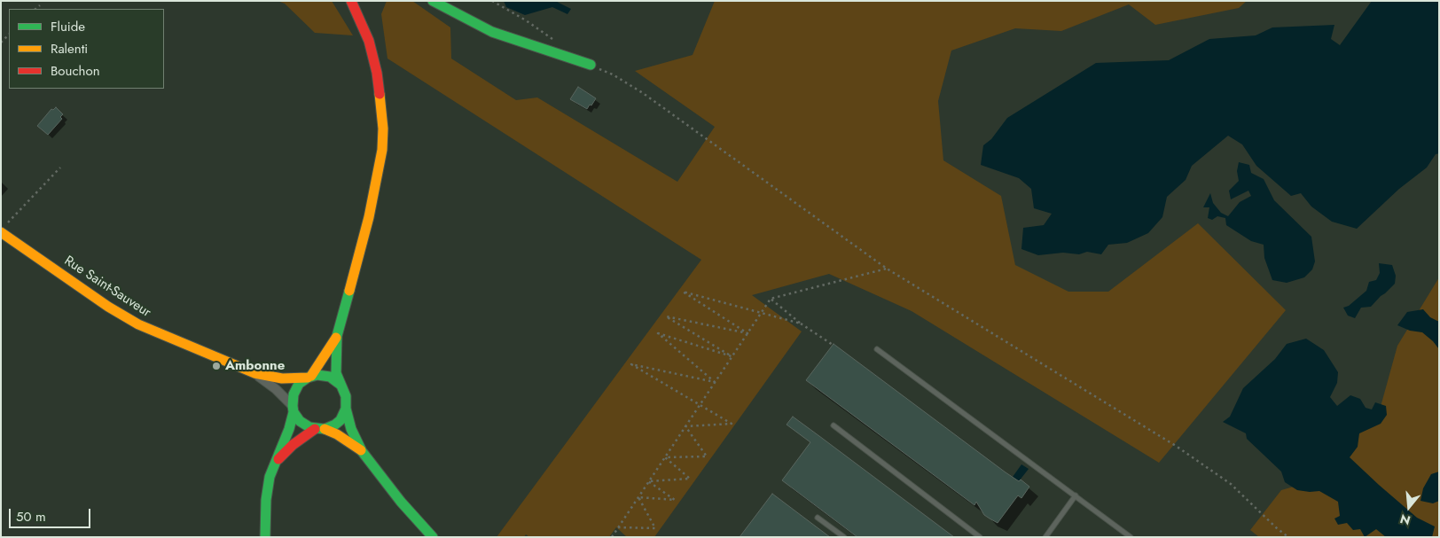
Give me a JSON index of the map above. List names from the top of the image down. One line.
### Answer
{"streets":{"street":["Rue Saint-Sauveur"]},"places":["Ambonne"],"legend":["Fluide","Ralenti","Bouchon"],"scale_bar":"50 m","north":"bottom"}
